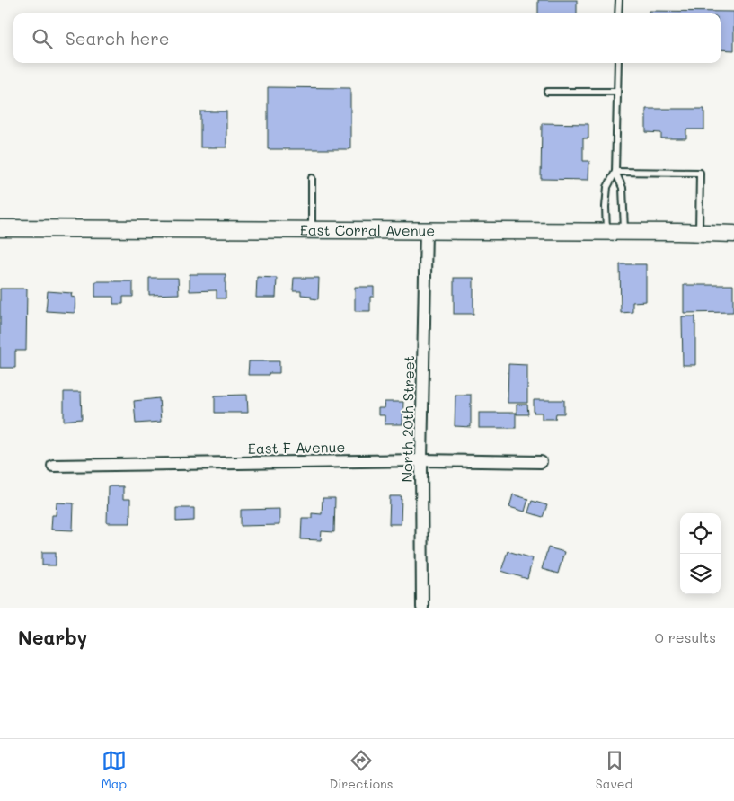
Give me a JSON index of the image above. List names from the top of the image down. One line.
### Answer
{"streets":{"main road":["East Corral Avenue"],"street":["North 20th Street","East F Avenue"]},"crossings":[["East Corral Avenue","North 20th Street"],["North 20th Street","East F Avenue"]],"page":{"search":"Search here","heading":["Nearby","0 results"],"nav":["Map","Directions","Saved"]}}
